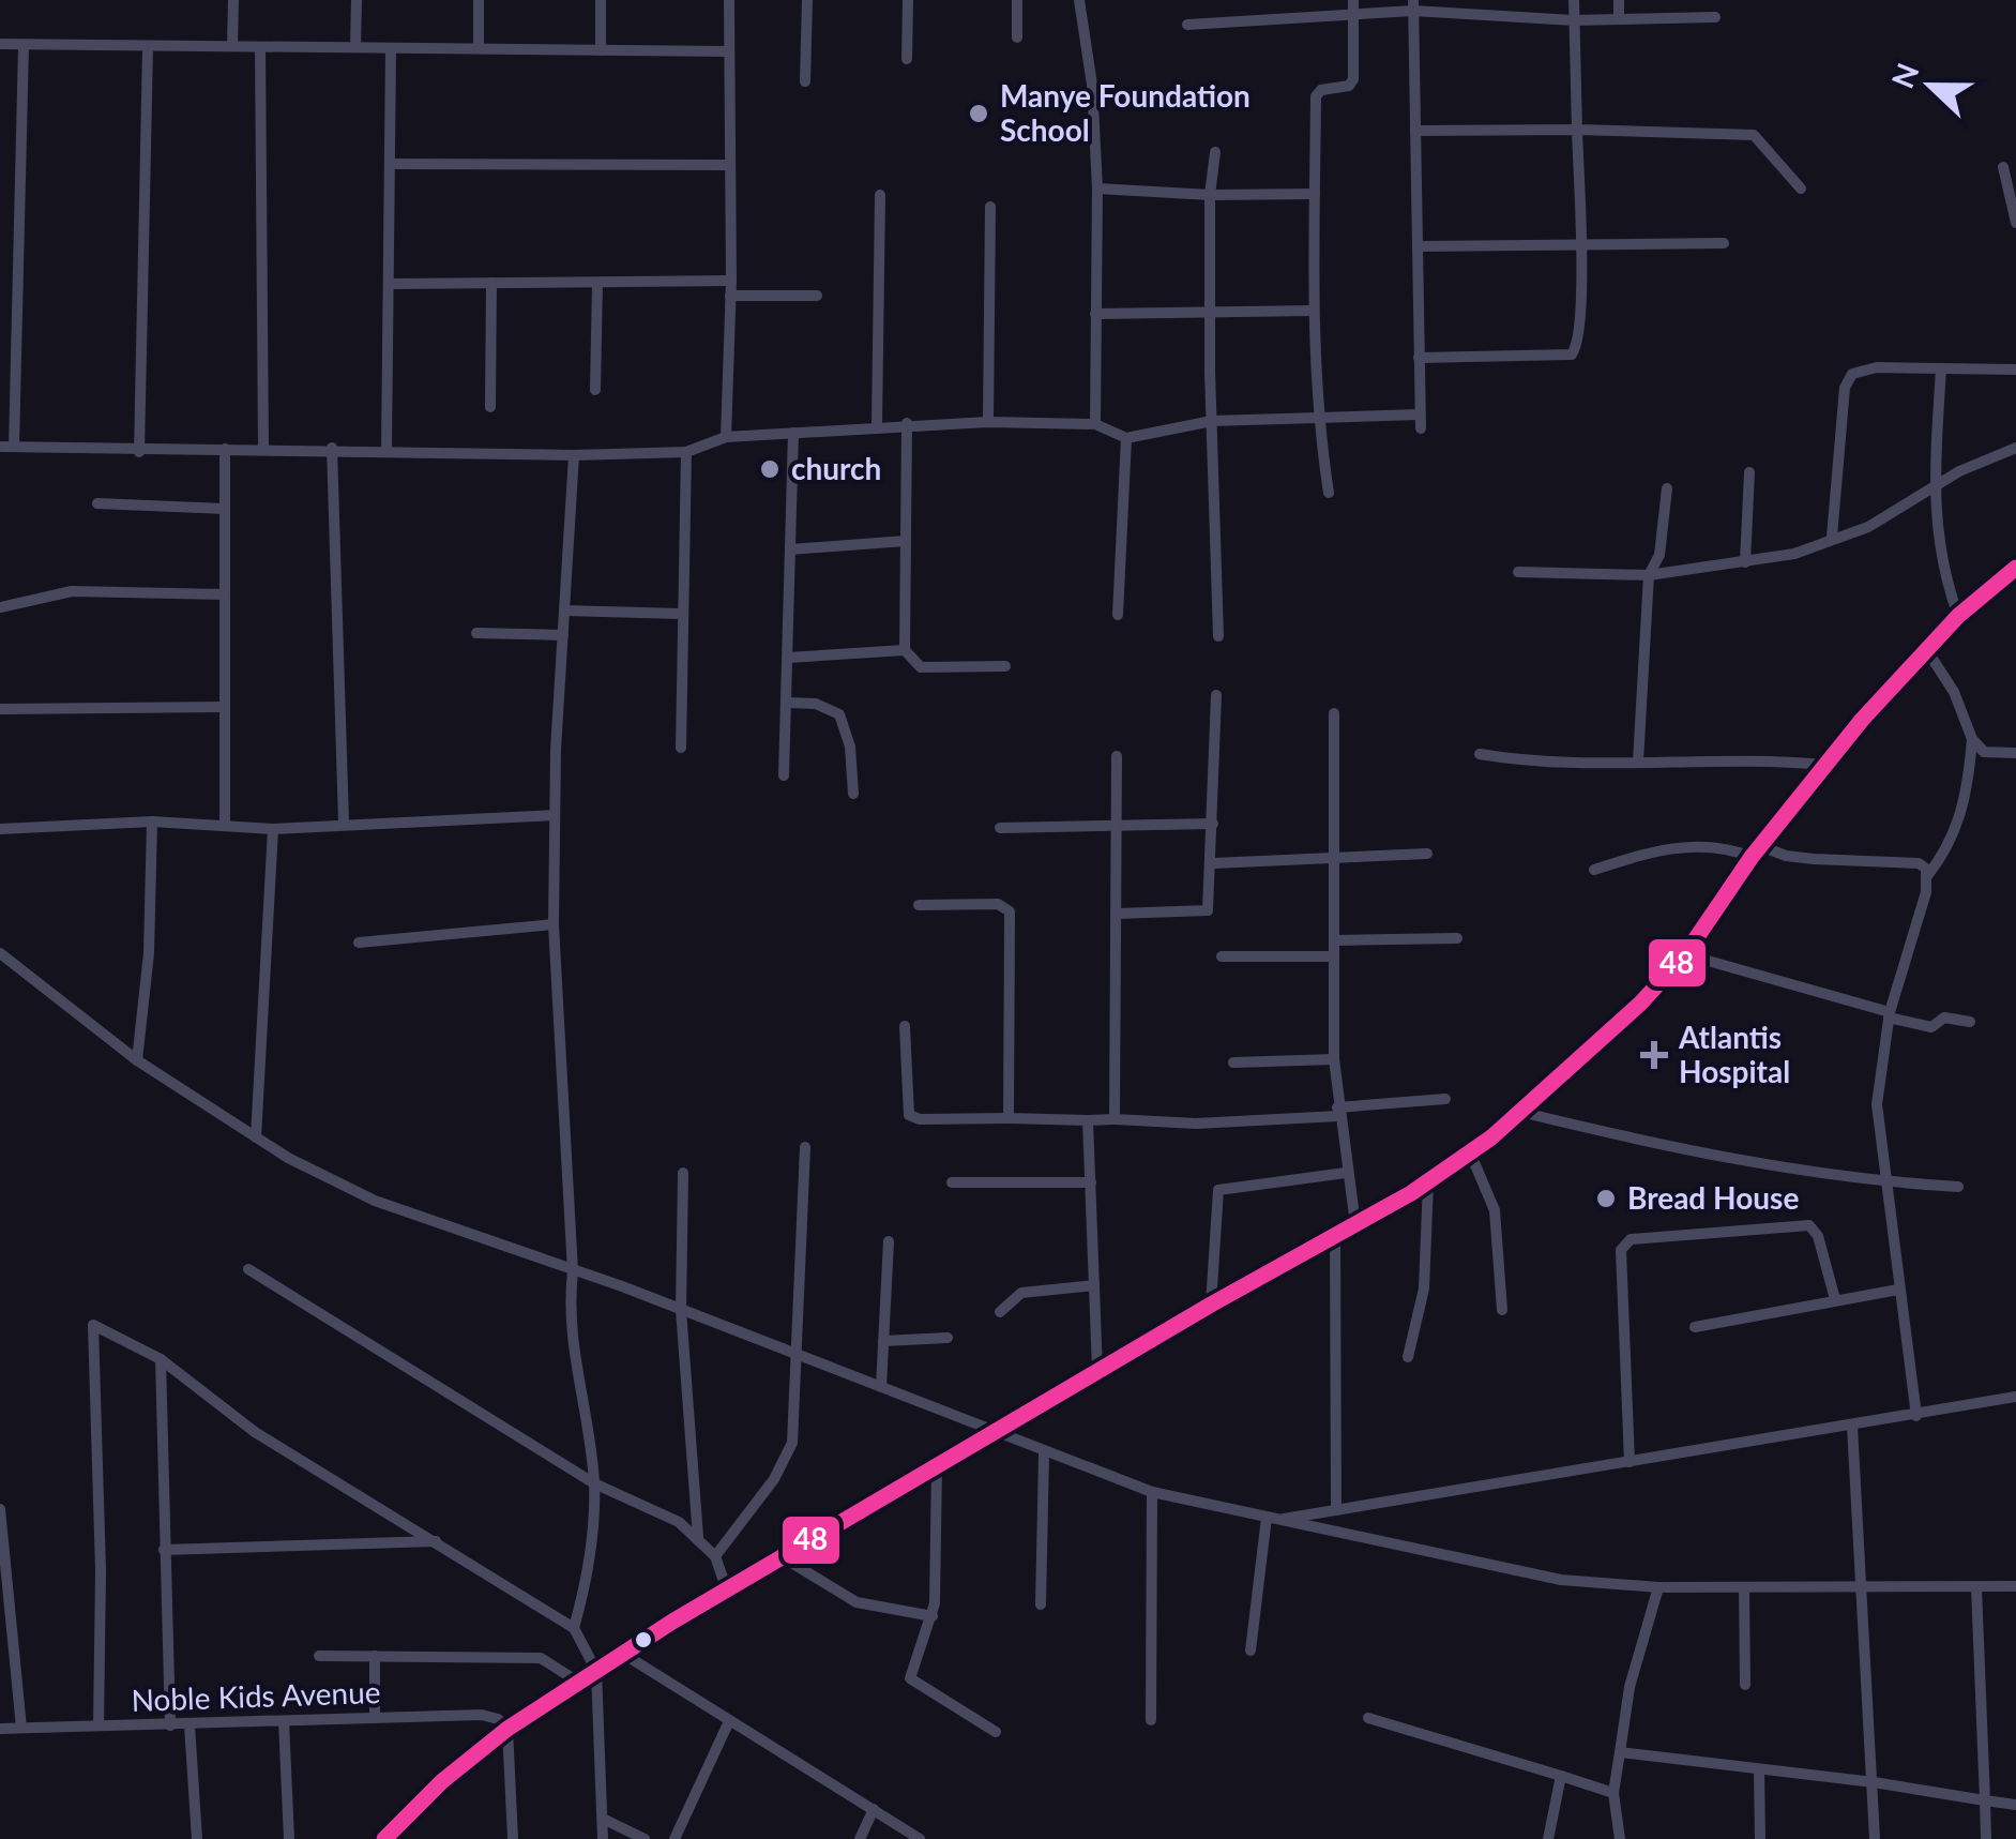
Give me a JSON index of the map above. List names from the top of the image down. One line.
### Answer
{"streets":{"street":["Noble Kids Avenue"]},"places":{"other":["Manye Foundation School","church","Bread House"],"health":["Atlantis Hospital"]},"lines":["transit line 48"],"north":"left"}
